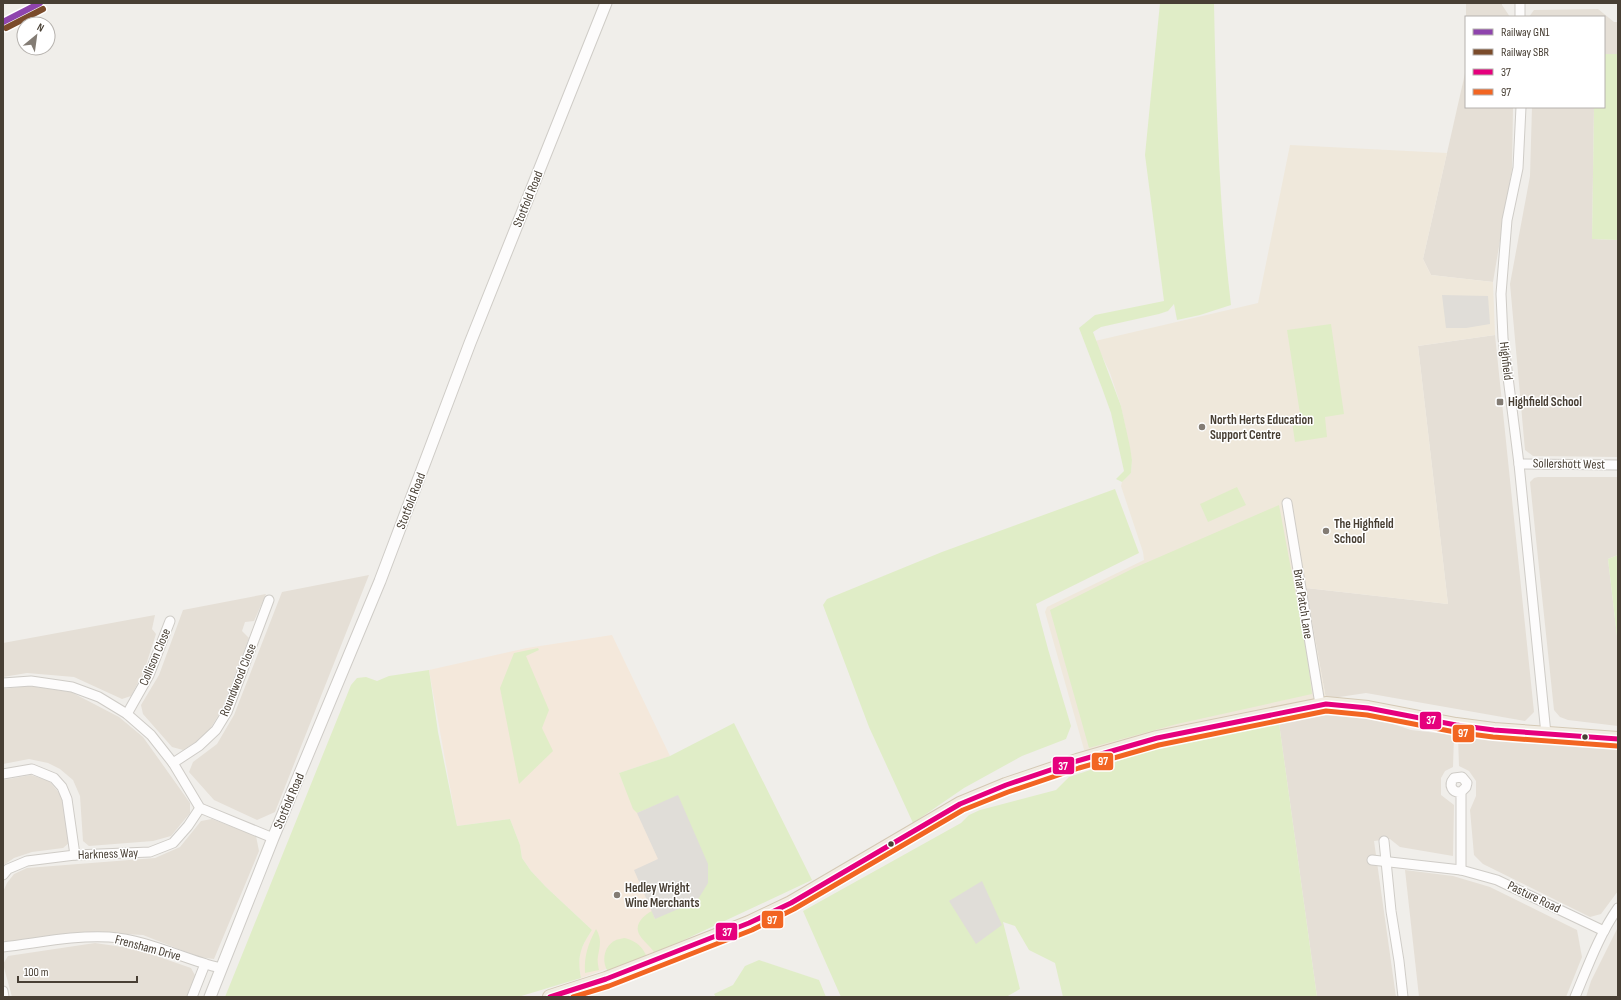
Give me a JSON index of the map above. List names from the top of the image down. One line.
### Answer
{"streets":{"street":["Stotfold Road","Highfield","Sollershott West","Briar Patch Lane","Collison Close","Roundwood Close","Harkness Way","Pasture Road","Frensham Drive"]},"crossings":[["Stotfold Road","Frensham Drive"],["Highfield","Sollershott West"]],"places":{"transit":["Highfield School"],"other":["North Herts Education Support Centre","The Highfield School","Hedley Wright Wine Merchants"]},"lines":["rail line GN1","rail line SBR","transit line 37","transit line 97"],"legend":["Railway GN1","Railway SBR","37","97"],"scale_bar":"100 m","north":"top right"}
